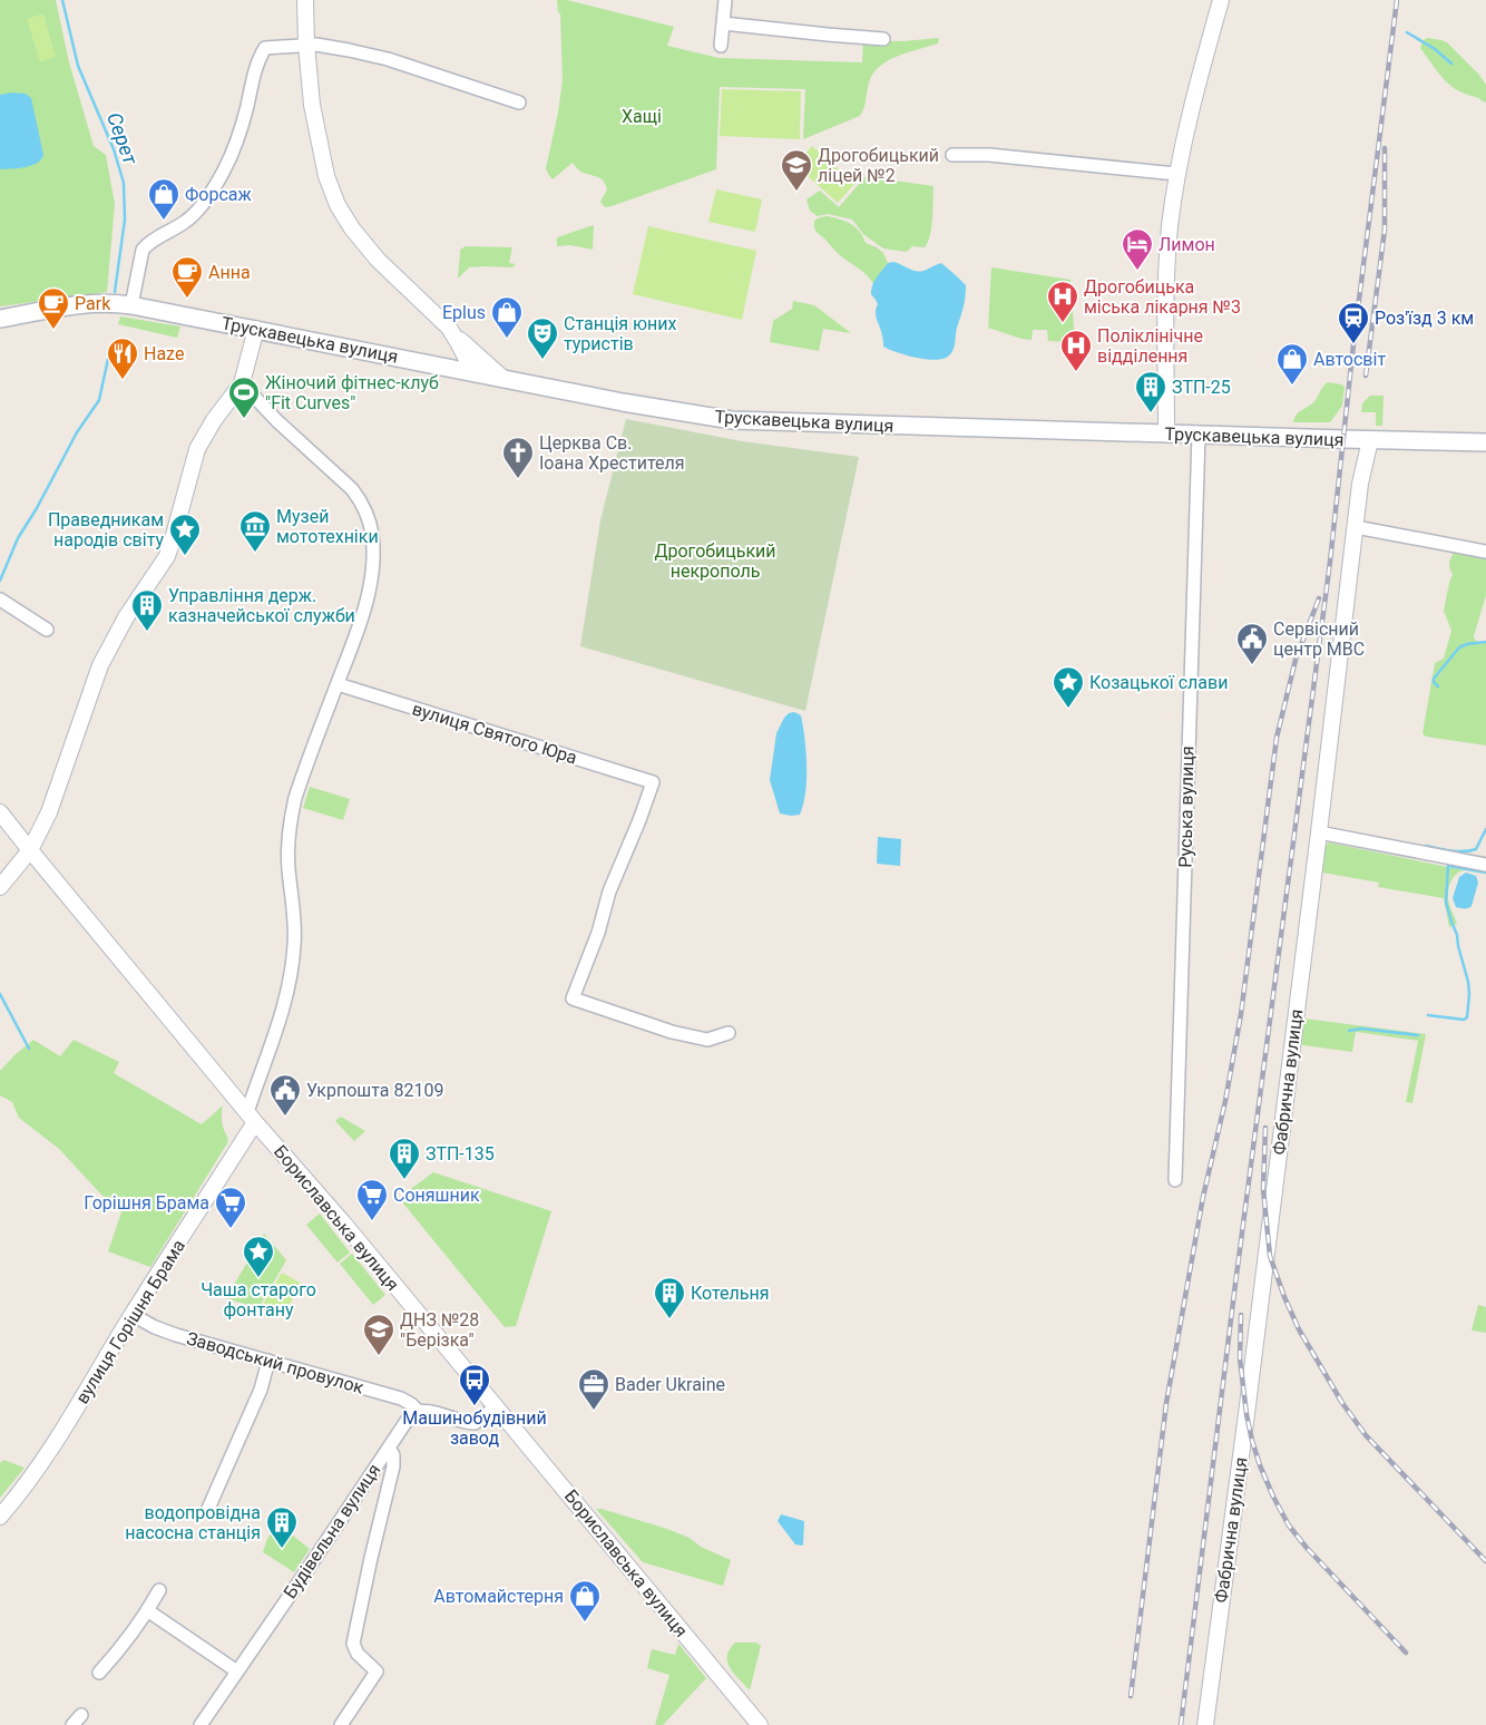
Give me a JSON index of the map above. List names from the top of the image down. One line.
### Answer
{"streets":{"main road":["Трускавецька вулиця"],"street":["вулиця Святого Юра","Руська вулиця","Фабрична вулиця","Бориславська вулиця","вулиця Горішня Брама","Заводський провулок","Будівельна вулиця"]},"crossings":[["Трускавецька вулиця","Руська вулиця"],["Трускавецька вулиця","Фабрична вулиця"],["Бориславська вулиця","вулиця Горішня Брама"],["вулиця Горішня Брама","Заводський провулок"],["Заводський провулок","Будівельна вулиця"]],"water":["Серет"],"parks":["Хащі","Дрогобицький некрополь"],"places":{"school or university":["Дрогобицький ліцей №2","ДНЗ №28 \"Берізка\""],"shop":["Форсаж","Eplus","Автосвіт","Автомайстерня"],"hotel":["Лимон"],"cafe":["Анна","Park"],"hospital":["Дрогобицька міська лікарня №3","Поліклінічне відділення"],"station":["Роз'їзд 3 км"],"theatre":["Станція юних туристів"],"restaurant":["Haze"],"building":["ЗТП-25","Управління держ. казначейської служби","ЗТП-135","Котельня","водопровідна насосна станція"],"sports":["Жіночий фітнес-клуб \"Fit Curves\""],"church":["Церква Св. Іоана Хрестителя"],"museum":["Музей мототехніки"],"place":["Праведникам народів світу","Козацької слави","Чаша старого фонтану"],"public building":["Сервісний центр МВС","Укрпошта 82109"],"supermarket":["Соняшник","Горішня Брама"],"bus stop":["Машинобудівний завод"],"office":["Bader Ukraine"]}}
